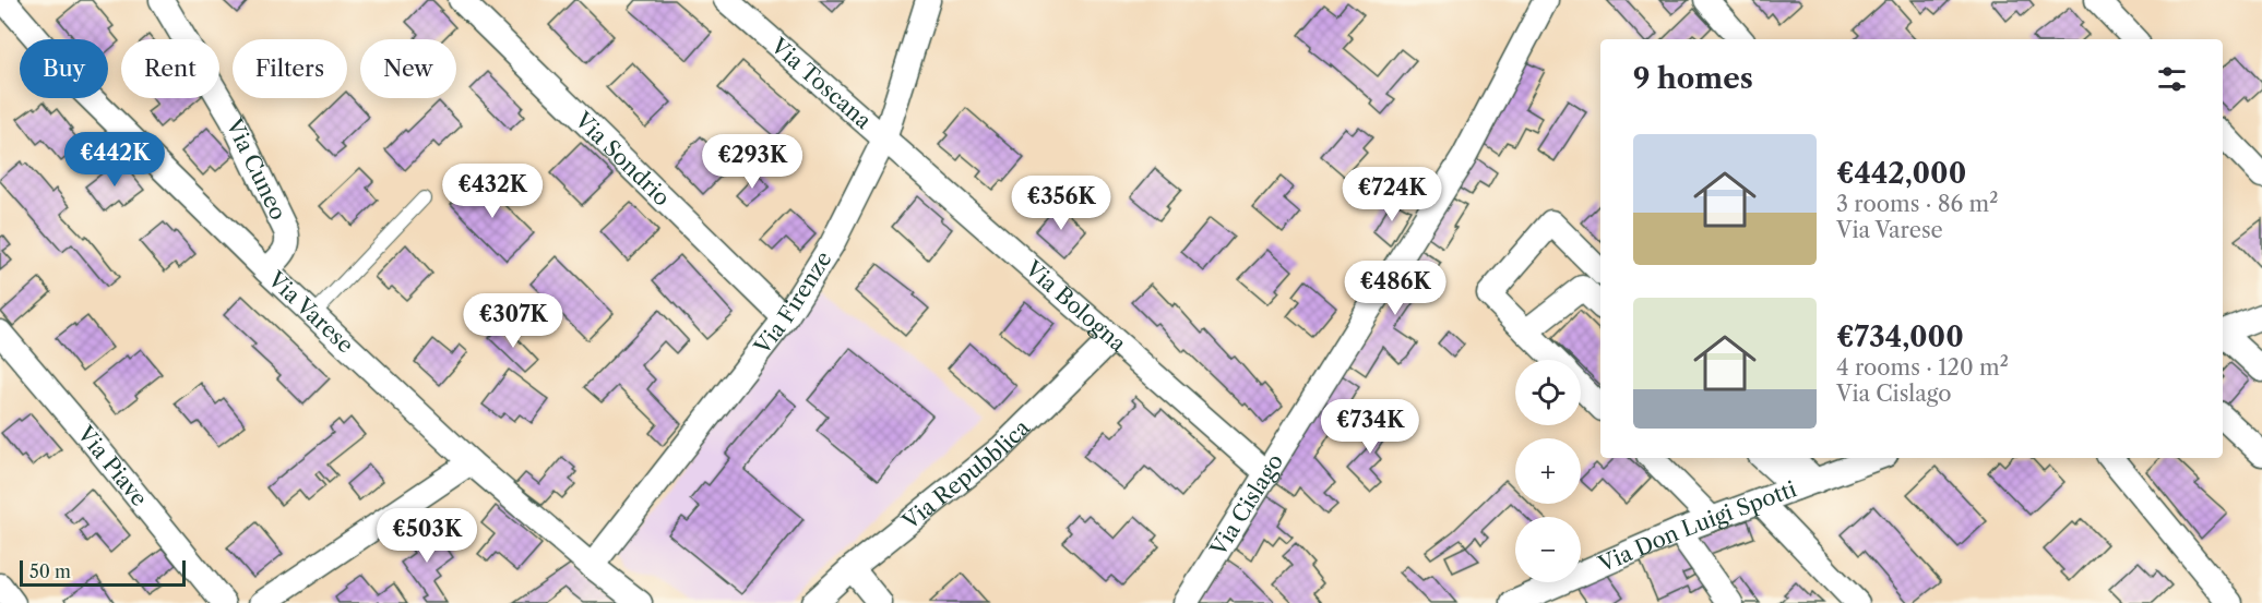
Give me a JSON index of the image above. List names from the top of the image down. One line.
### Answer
{"streets":{"street":["Via Toscana","Via Sondrio","Via Cuneo","Via Firenze","Via Bologna","Via Varese","Via Piave","Via Repubblica","Via Cislago","Via Don Luigi Spotti"]},"crossings":[["Via Toscana","Via Firenze"],["Via Toscana","Via Bologna"],["Via Sondrio","Via Firenze"],["Via Cuneo","Via Varese"],["Via Firenze","Via Bologna"],["Via Firenze","Via Varese"],["Via Bologna","Via Repubblica"],["Via Bologna","Via Cislago"]],"scale_bar":"50 m","page":{"chip":["Buy","Rent","Filters","New"],"heading":"9 homes","list":[{"name":"€442,000","note":"3 rooms · 86 m² · Via Varese"},{"name":"€734,000","note":"4 rooms · 120 m² · Via Cislago"}],"price":["€442K","€293K","€432K","€724K","€356K","€486K","€307K","€734K","€503K"],"map_buttons":["+","−"],"scale":"50 m"}}
